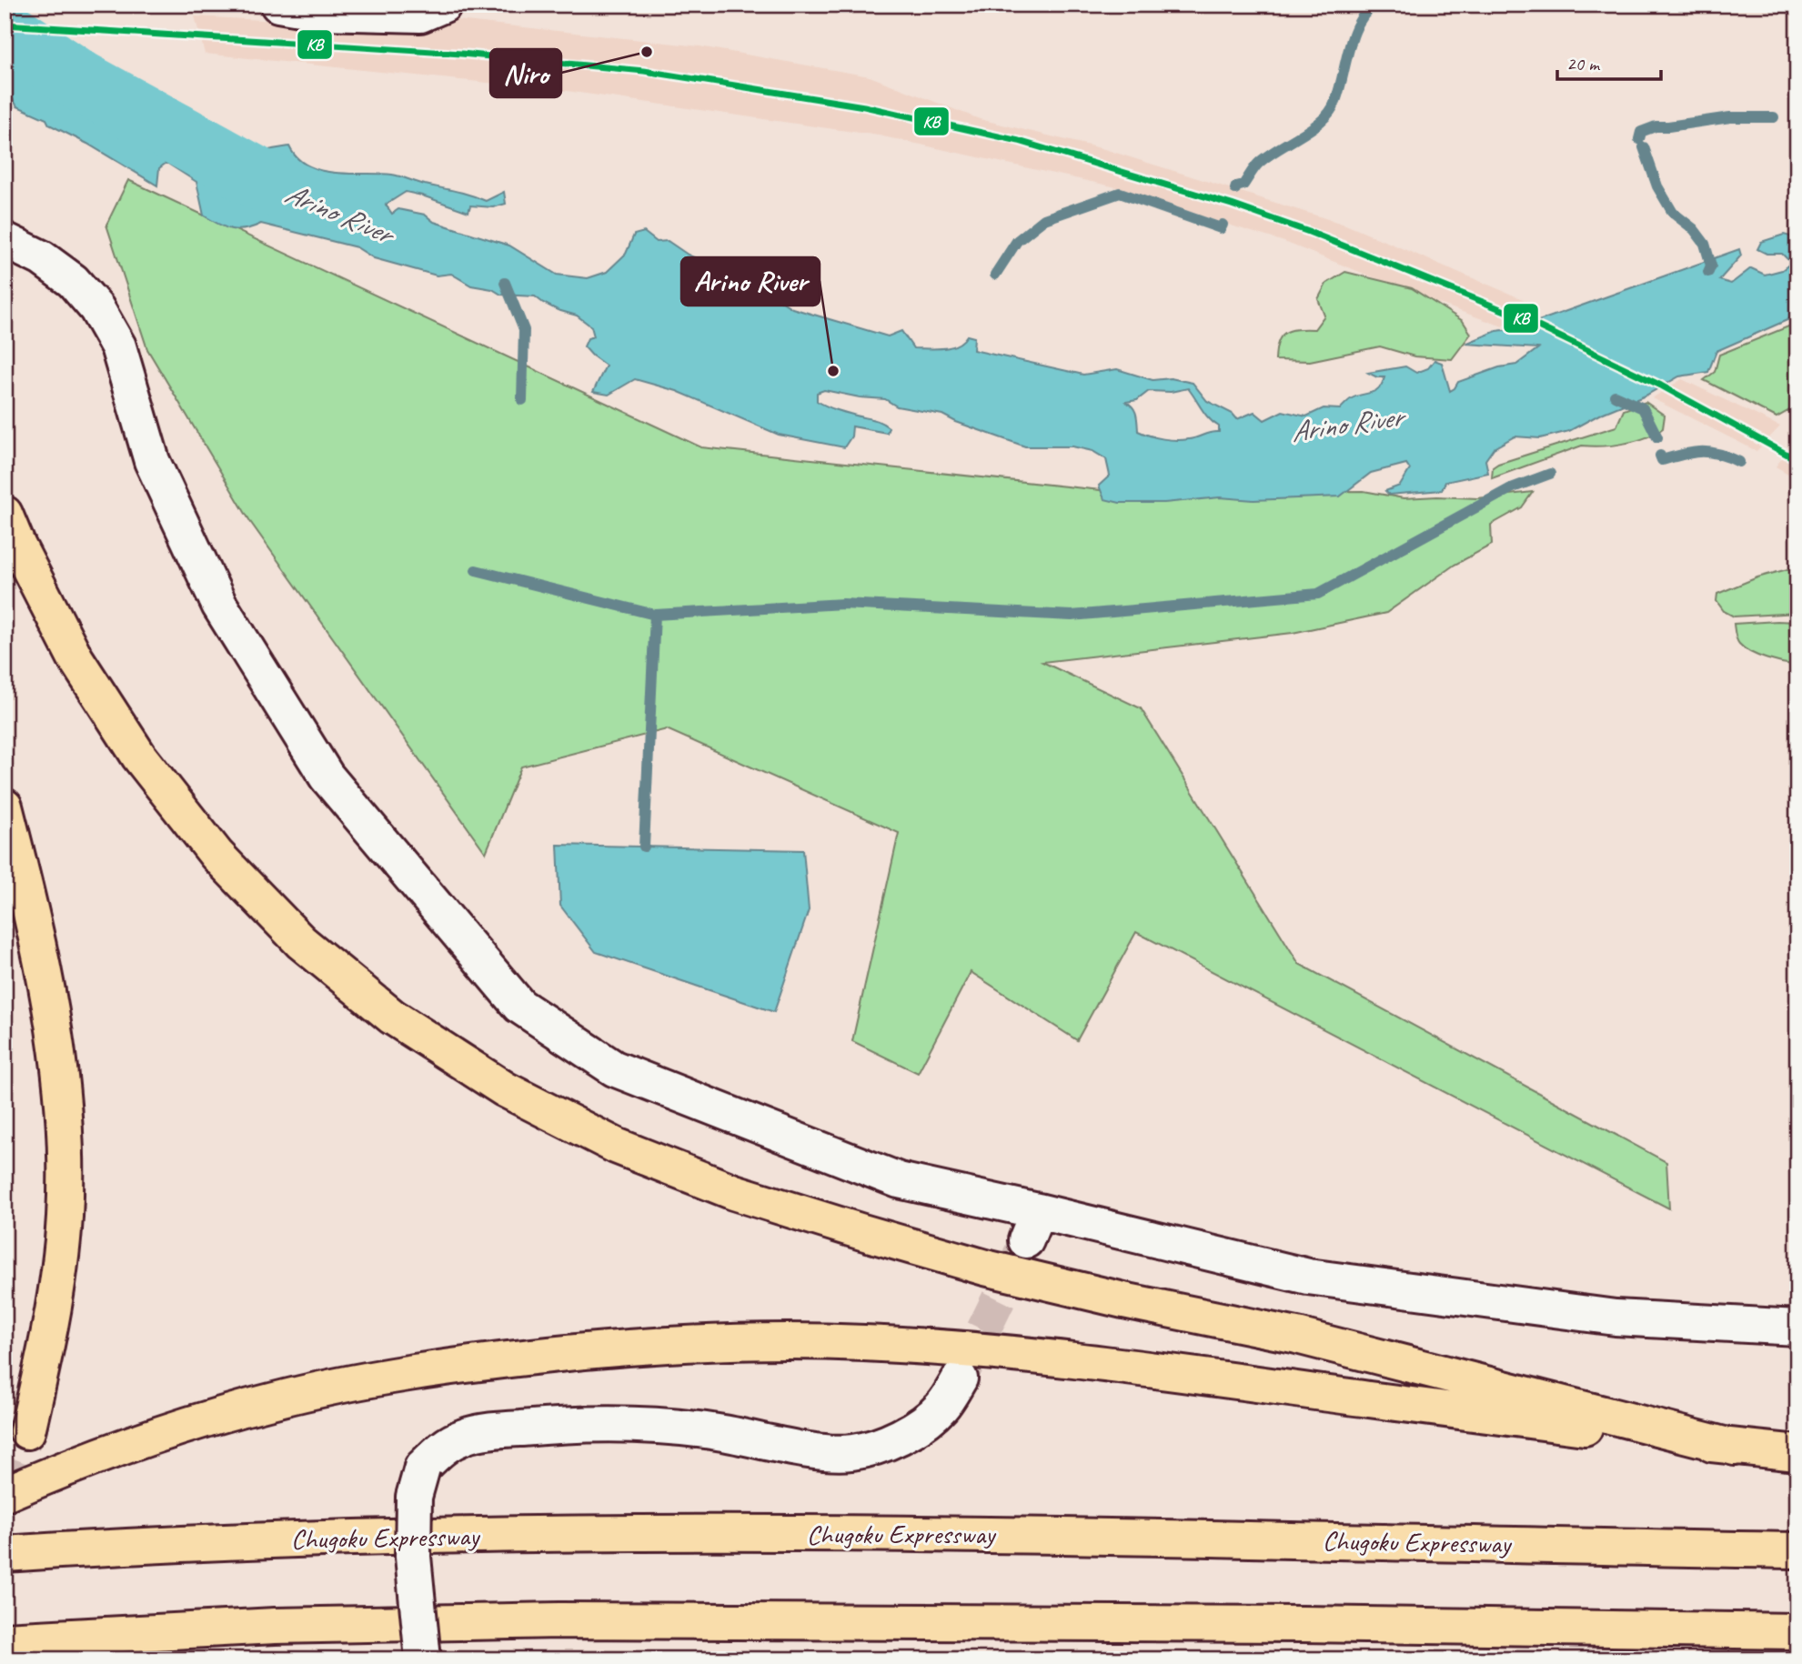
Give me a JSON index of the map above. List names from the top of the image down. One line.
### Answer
{"streets":{"highway":["Chugoku Expressway"]},"water":["Arino River"],"places":["Niro","Arino River"],"lines":["transit line KB"],"scale_bar":"20 m"}
